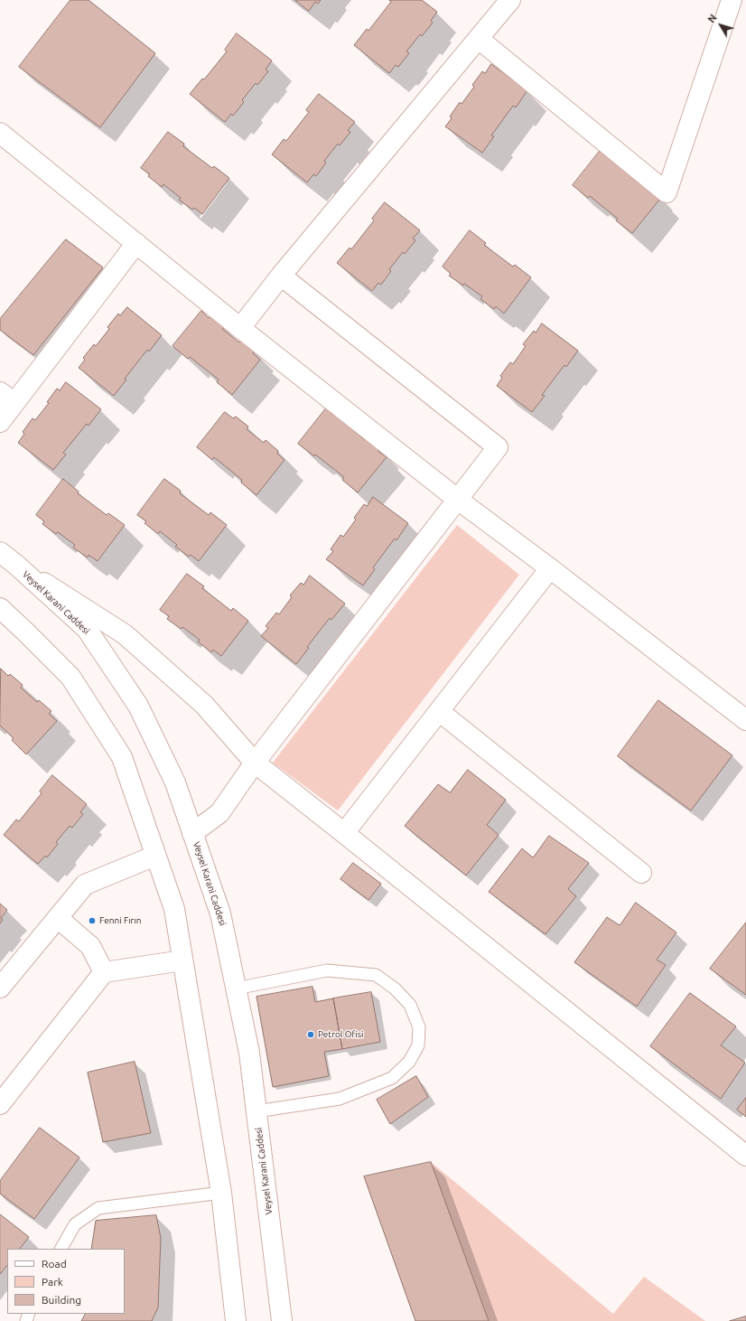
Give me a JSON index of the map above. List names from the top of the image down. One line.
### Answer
{"streets":{"street":["Veysel Karani Caddesi"]},"places":["Fenni Fırın","Petrol Ofisi"],"legend":["Road","Park","Building"],"north":"top left"}
